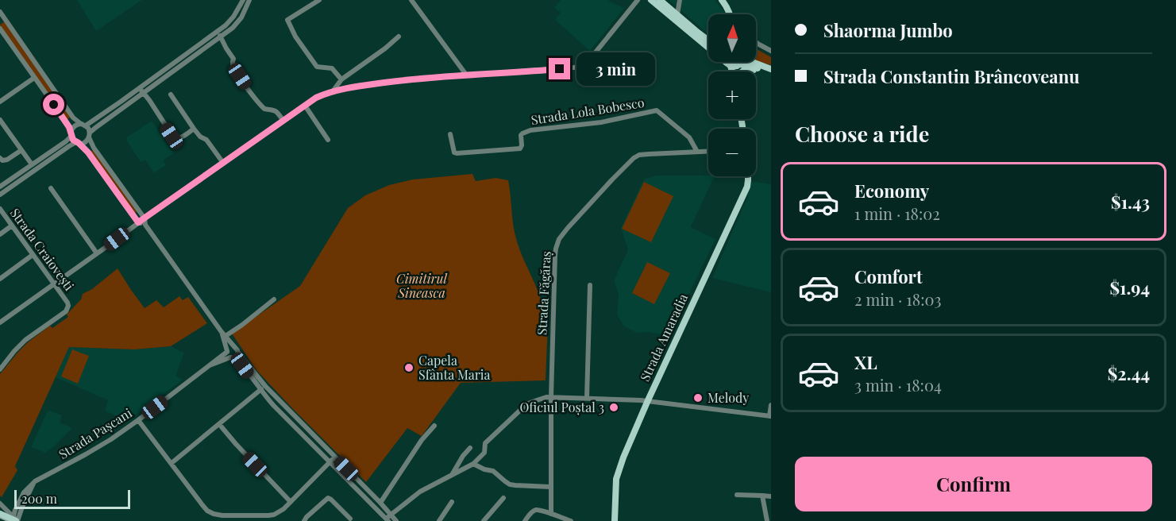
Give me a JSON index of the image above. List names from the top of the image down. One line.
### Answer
{"streets":{"main road":["Strada Amaradia"],"street":["Strada Lola Bobesco","Strada Craiovești","Strada Făgăraș","Strada Pașcani"]},"crossings":[["Strada Lola Bobesco","Strada Făgăraș"]],"parks":["Cimitirul Sineasca"],"places":["Capela Sfânta Maria","Melody","Oficiul Poștal 3"],"scale_bar":"200 m","north":"top","page":{"banner":["Shaorma Jumbo","Strada Constantin Brâncoveanu"],"map_buttons":["+","−"],"bubble":"3 min","heading":"Choose a ride","list":[{"name":"Economy","note":"1 min · 18:02","value":"$1.43"},{"name":"Comfort","note":"2 min · 18:03","value":"$1.94"},{"name":"XL","note":"3 min · 18:04","value":"$2.44"}],"buttons":"Confirm","scale":"200 m"}}
